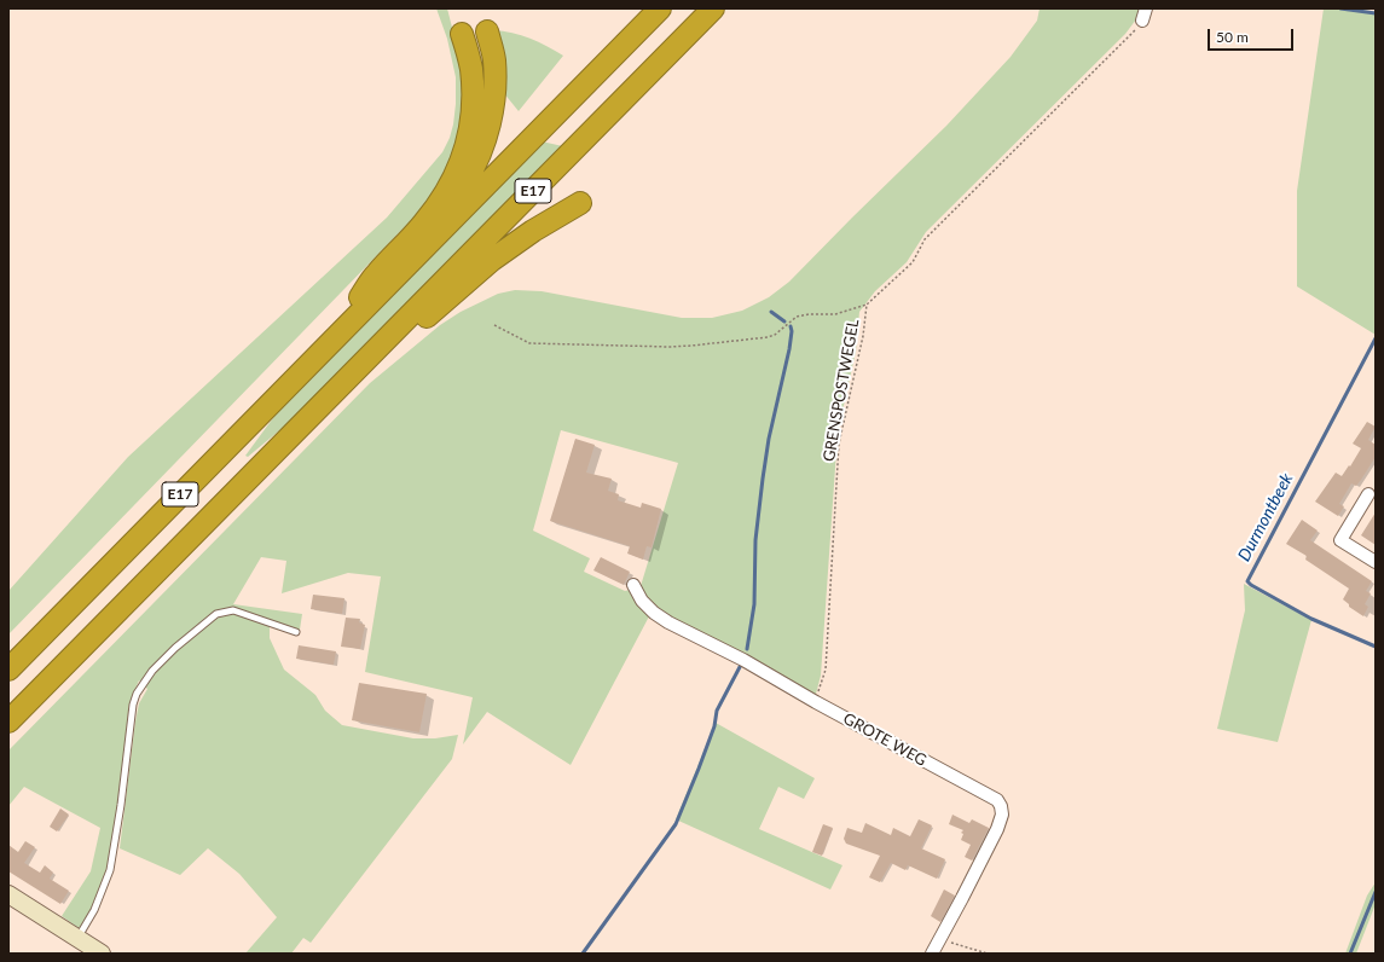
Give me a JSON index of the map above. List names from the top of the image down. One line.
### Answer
{"streets":{"highway":["E17"],"street":["GROTE WEG"],"path":["GRENSPOSTWEGEL"]},"crossings":[["GRENSPOSTWEGEL","GROTE WEG"]],"water":["Durmontbeek"],"scale_bar":"50 m"}
